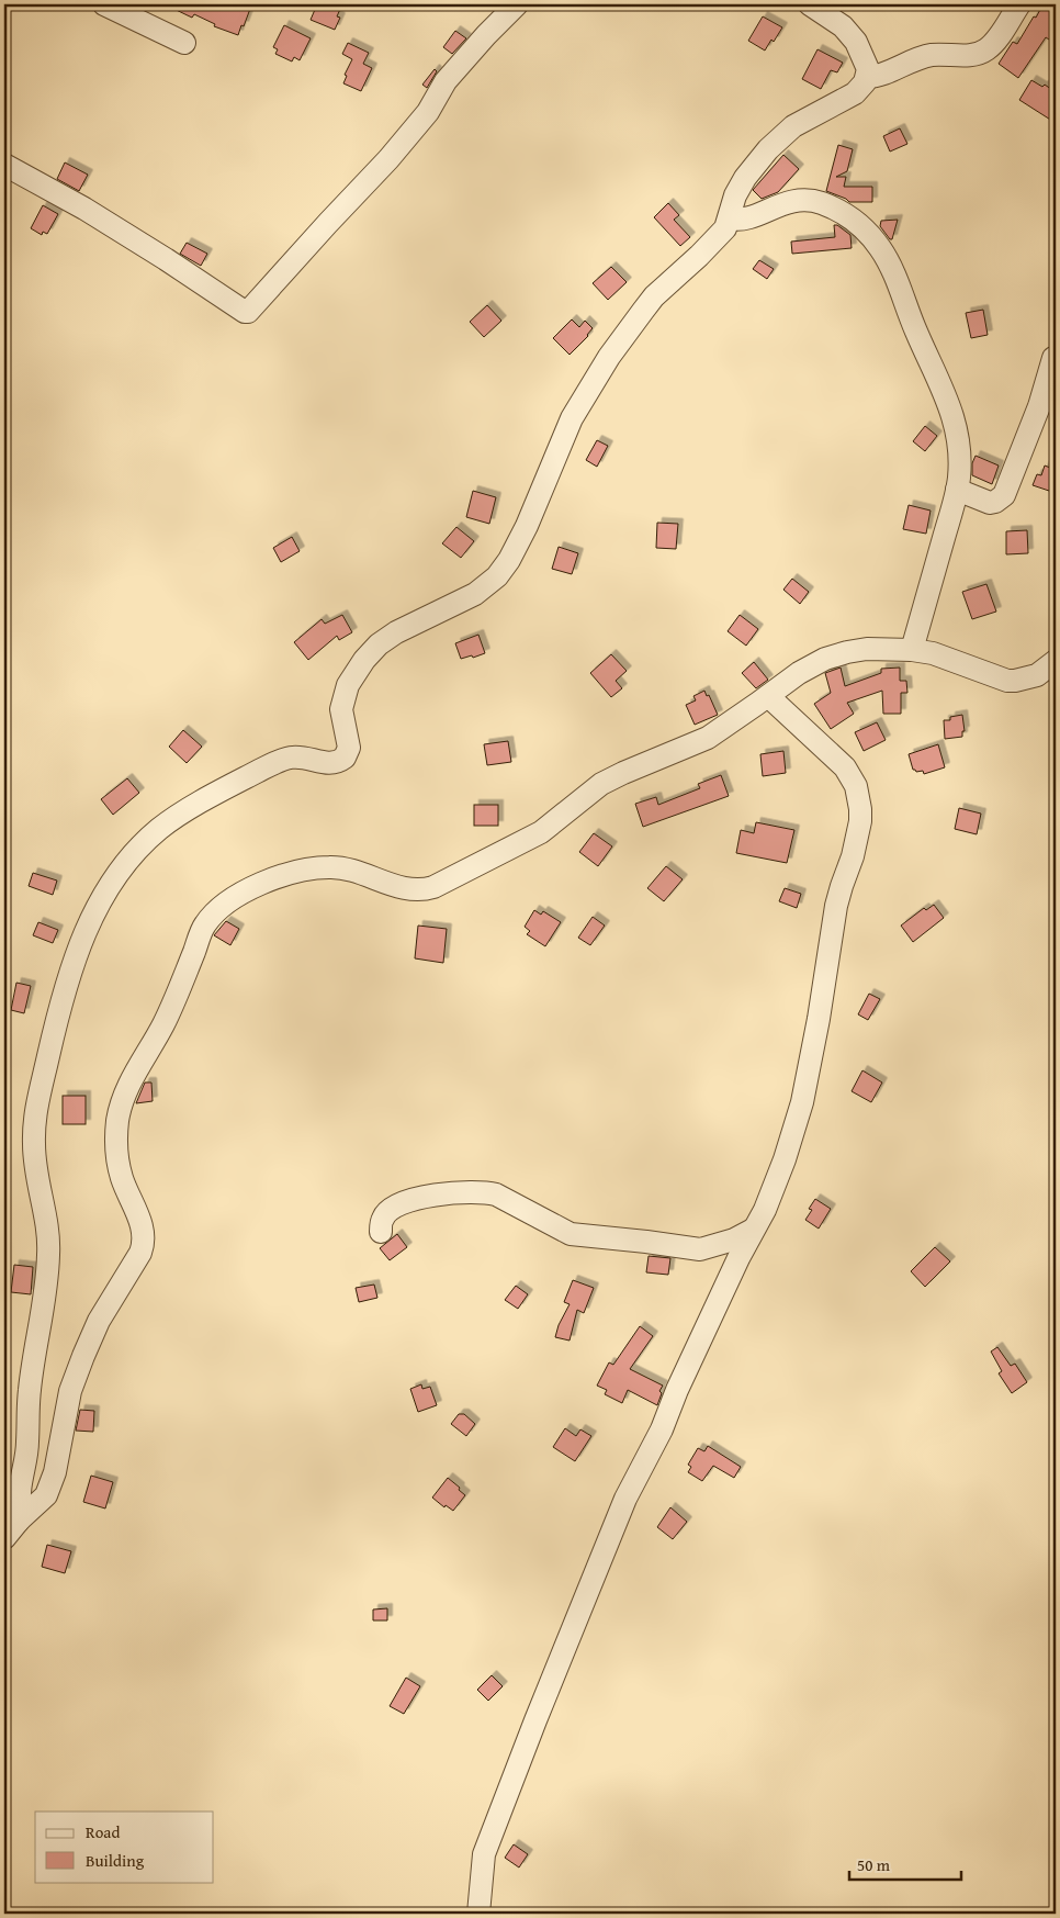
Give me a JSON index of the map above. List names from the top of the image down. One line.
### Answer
{"legend":["Road","Building"],"scale_bar":"50 m"}
